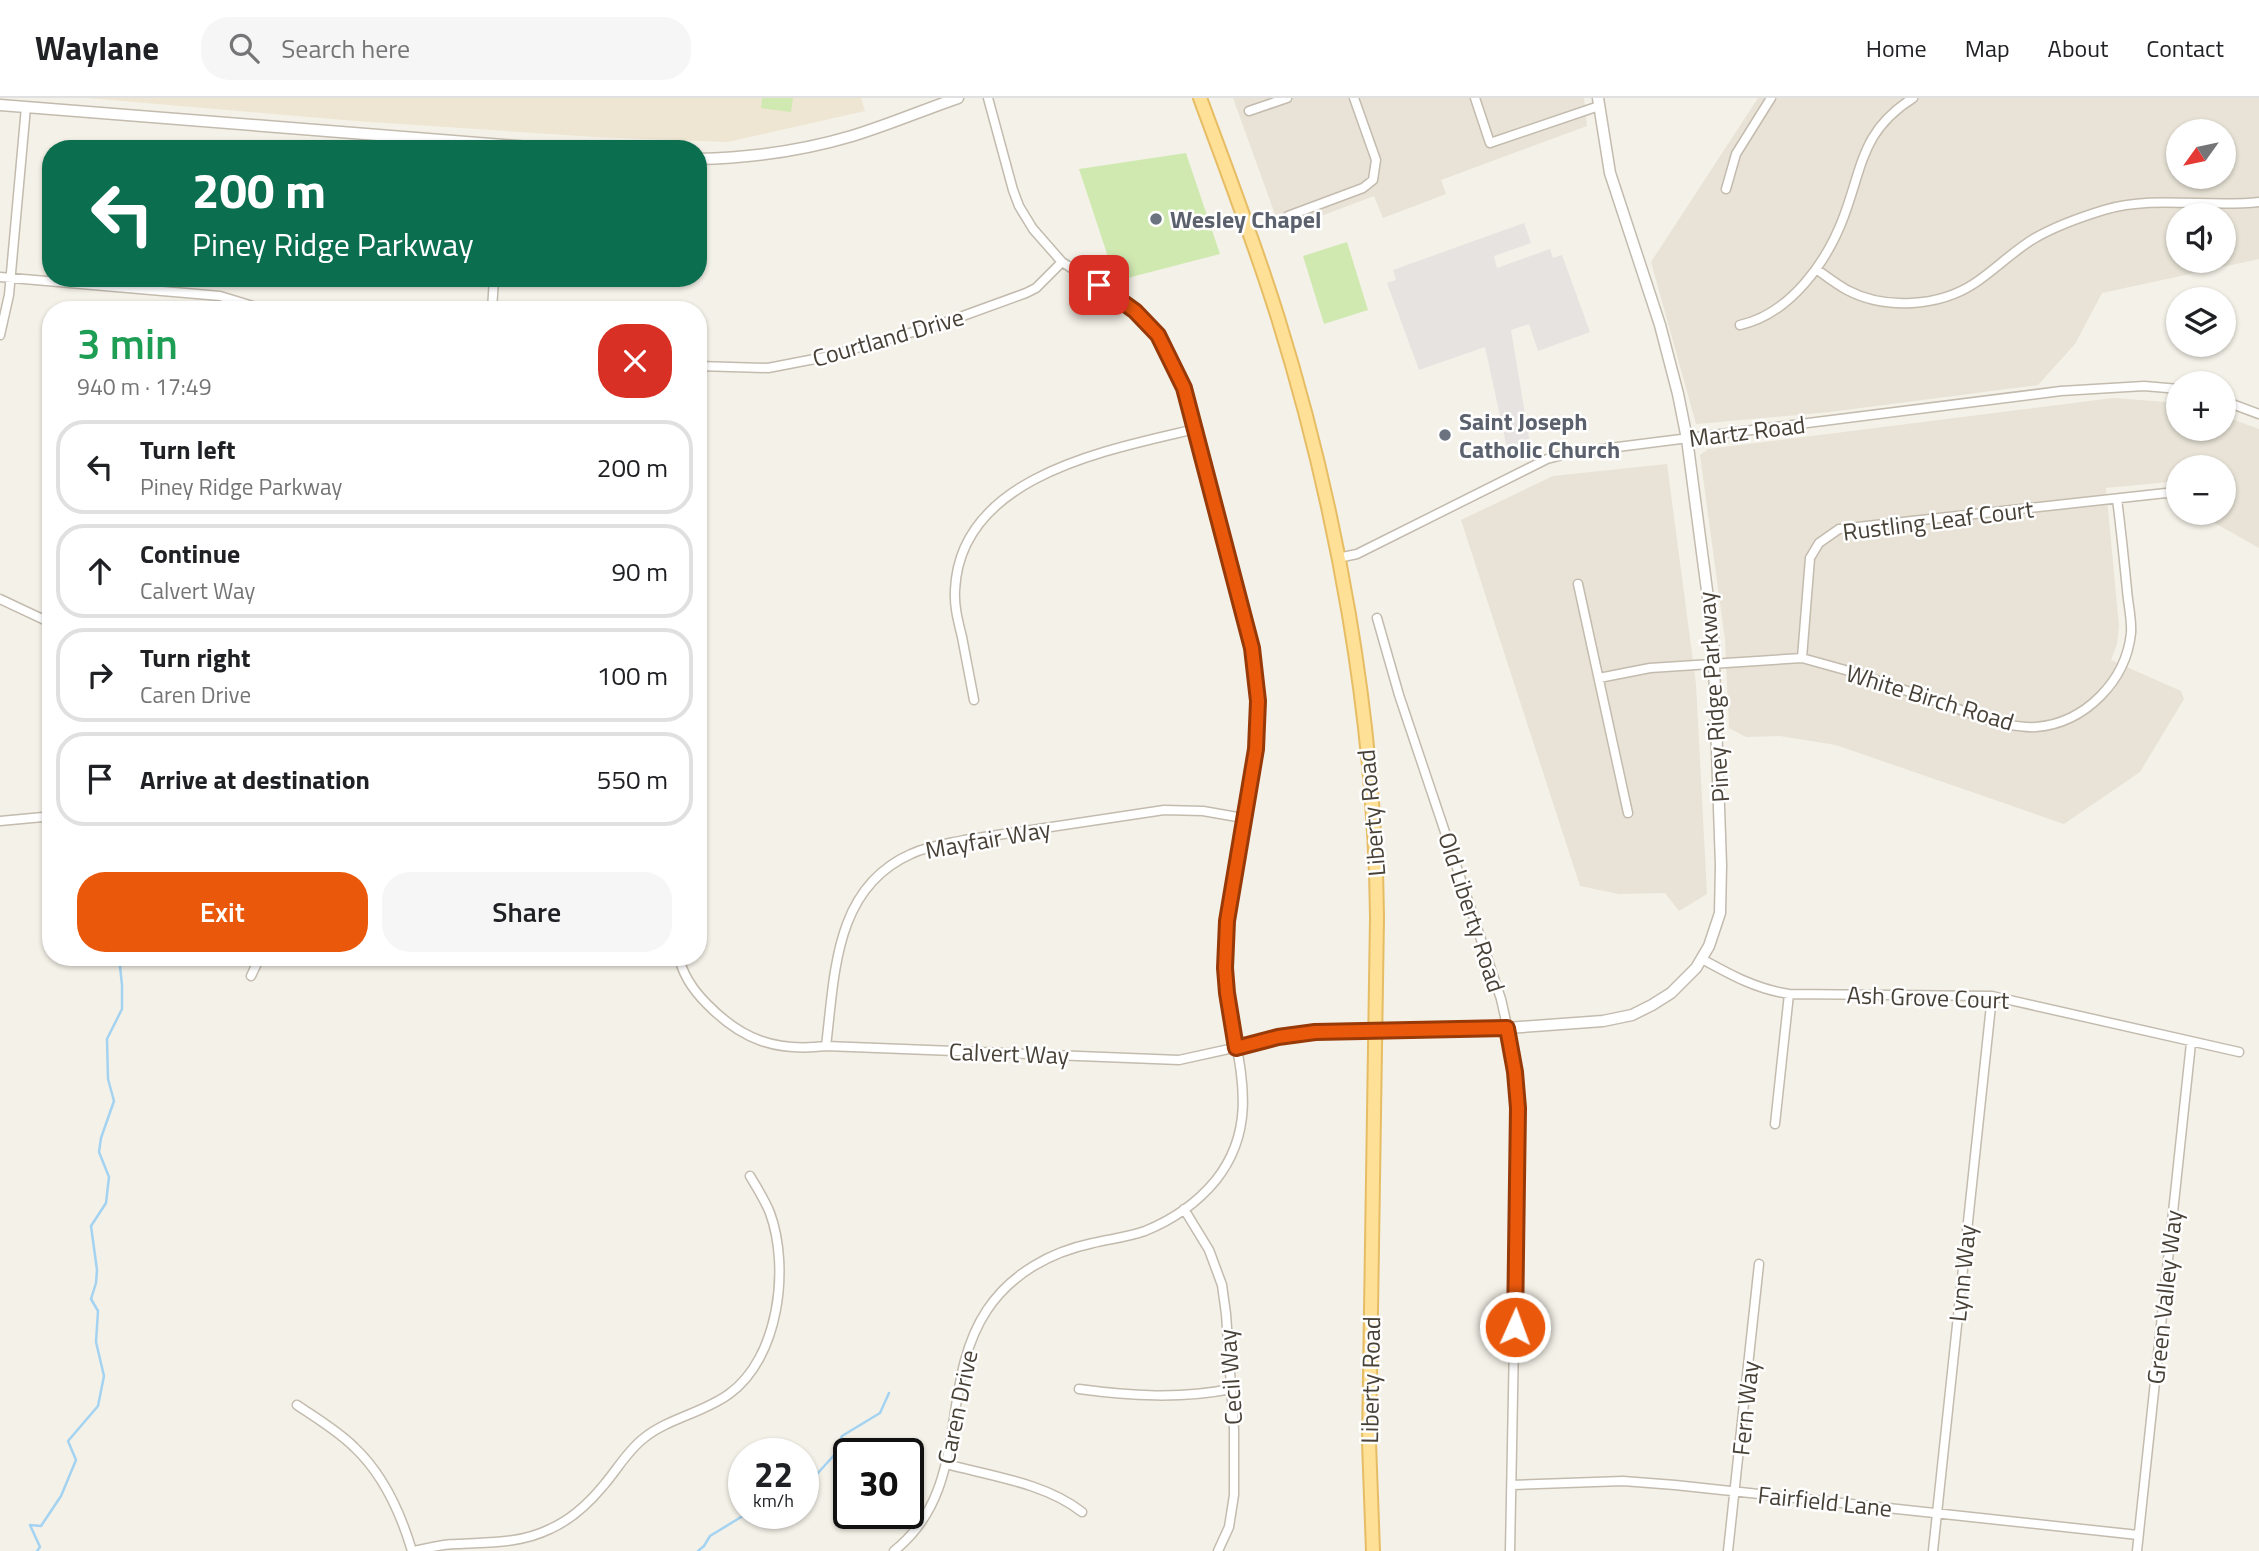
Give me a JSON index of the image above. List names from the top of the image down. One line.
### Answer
{"streets":{"main road":["Liberty Road"],"street":["Courtland Drive","Martz Road","Rustling Leaf Court","Piney Ridge Parkway","White Birch Road","Mayfair Way","Old Liberty Road","Ash Grove Court","Calvert Way","Lynn Way","Green Valley Way","Cecil Way","Caren Drive","Fern Way","Fairfield Lane"]},"crossings":[["Courtland Drive","Caren Drive"],["Martz Road","Piney Ridge Parkway"],["Martz Road","Liberty Road"],["Rustling Leaf Court","White Birch Road"],["Piney Ridge Parkway","White Birch Road"],["Piney Ridge Parkway","Liberty Road"],["Piney Ridge Parkway","Old Liberty Road"],["Piney Ridge Parkway","Ash Grove Court"],["Piney Ridge Parkway","Calvert Way"],["Liberty Road","Calvert Way"],["Mayfair Way","Calvert Way"],["Mayfair Way","Caren Drive"],["Old Liberty Road","Fairfield Lane"],["Ash Grove Court","Lynn Way"],["Ash Grove Court","Green Valley Way"],["Calvert Way","Caren Drive"],["Lynn Way","Fairfield Lane"],["Green Valley Way","Fairfield Lane"],["Cecil Way","Caren Drive"],["Fern Way","Fairfield Lane"]],"places":["Wesley Chapel","Saint Joseph Catholic Church"],"north":"bottom left","page":{"header":"Waylane","search":"Search here","nav":["Home","Map","About","Contact"],"map_buttons":["+","−"],"turn":["200 m","Piney Ridge Parkway"],"heading":["3 min","940 m · 17:49"],"list":[{"name":"Turn left","note":"Piney Ridge Parkway","value":"200 m"},{"name":"Continue","note":"Calvert Way","value":"90 m"},{"name":"Turn right","note":"Caren Drive","value":"100 m"},{"name":"Arrive at destination","value":"550 m"}],"buttons":["Exit","Share"],"speed":"22 km/h","limit":"30"}}
